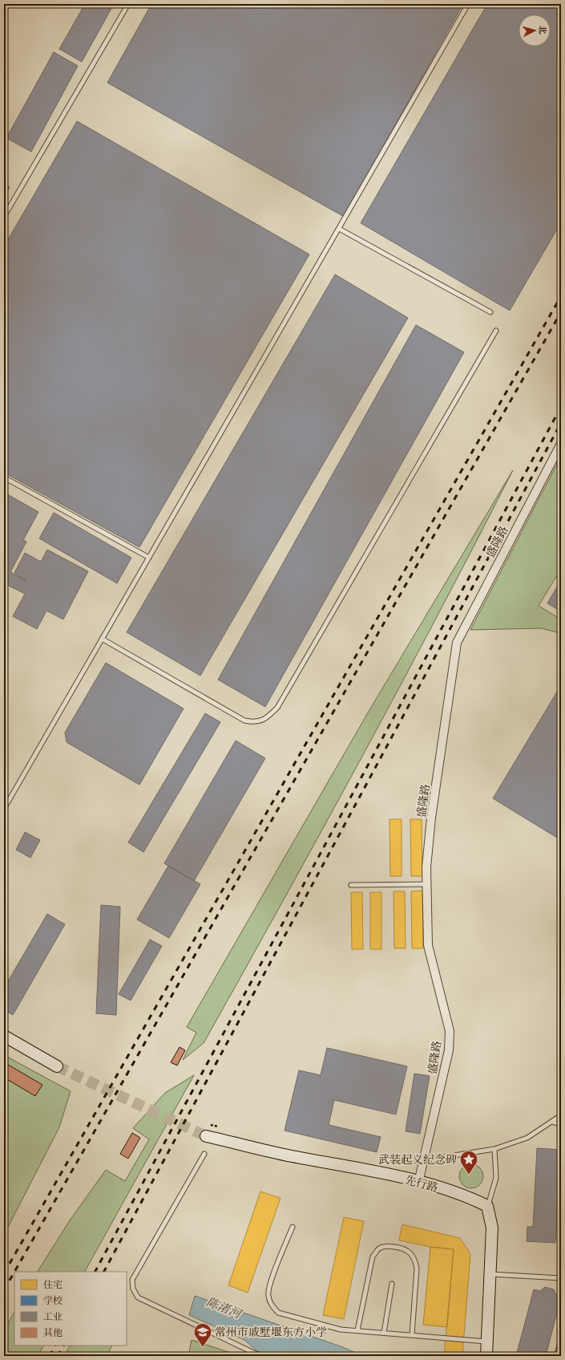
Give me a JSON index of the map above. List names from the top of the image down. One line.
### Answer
{"streets":{"street":["盛隆路","先行路"]},"crossings":[["盛隆路","先行路"]],"water":["陈渚河"],"places":{"place":["武装起义纪念碑"],"school or university":["常州市戚墅堰东方小学"]},"legend":["住宅","学校","工业","其他"],"north":"right"}
